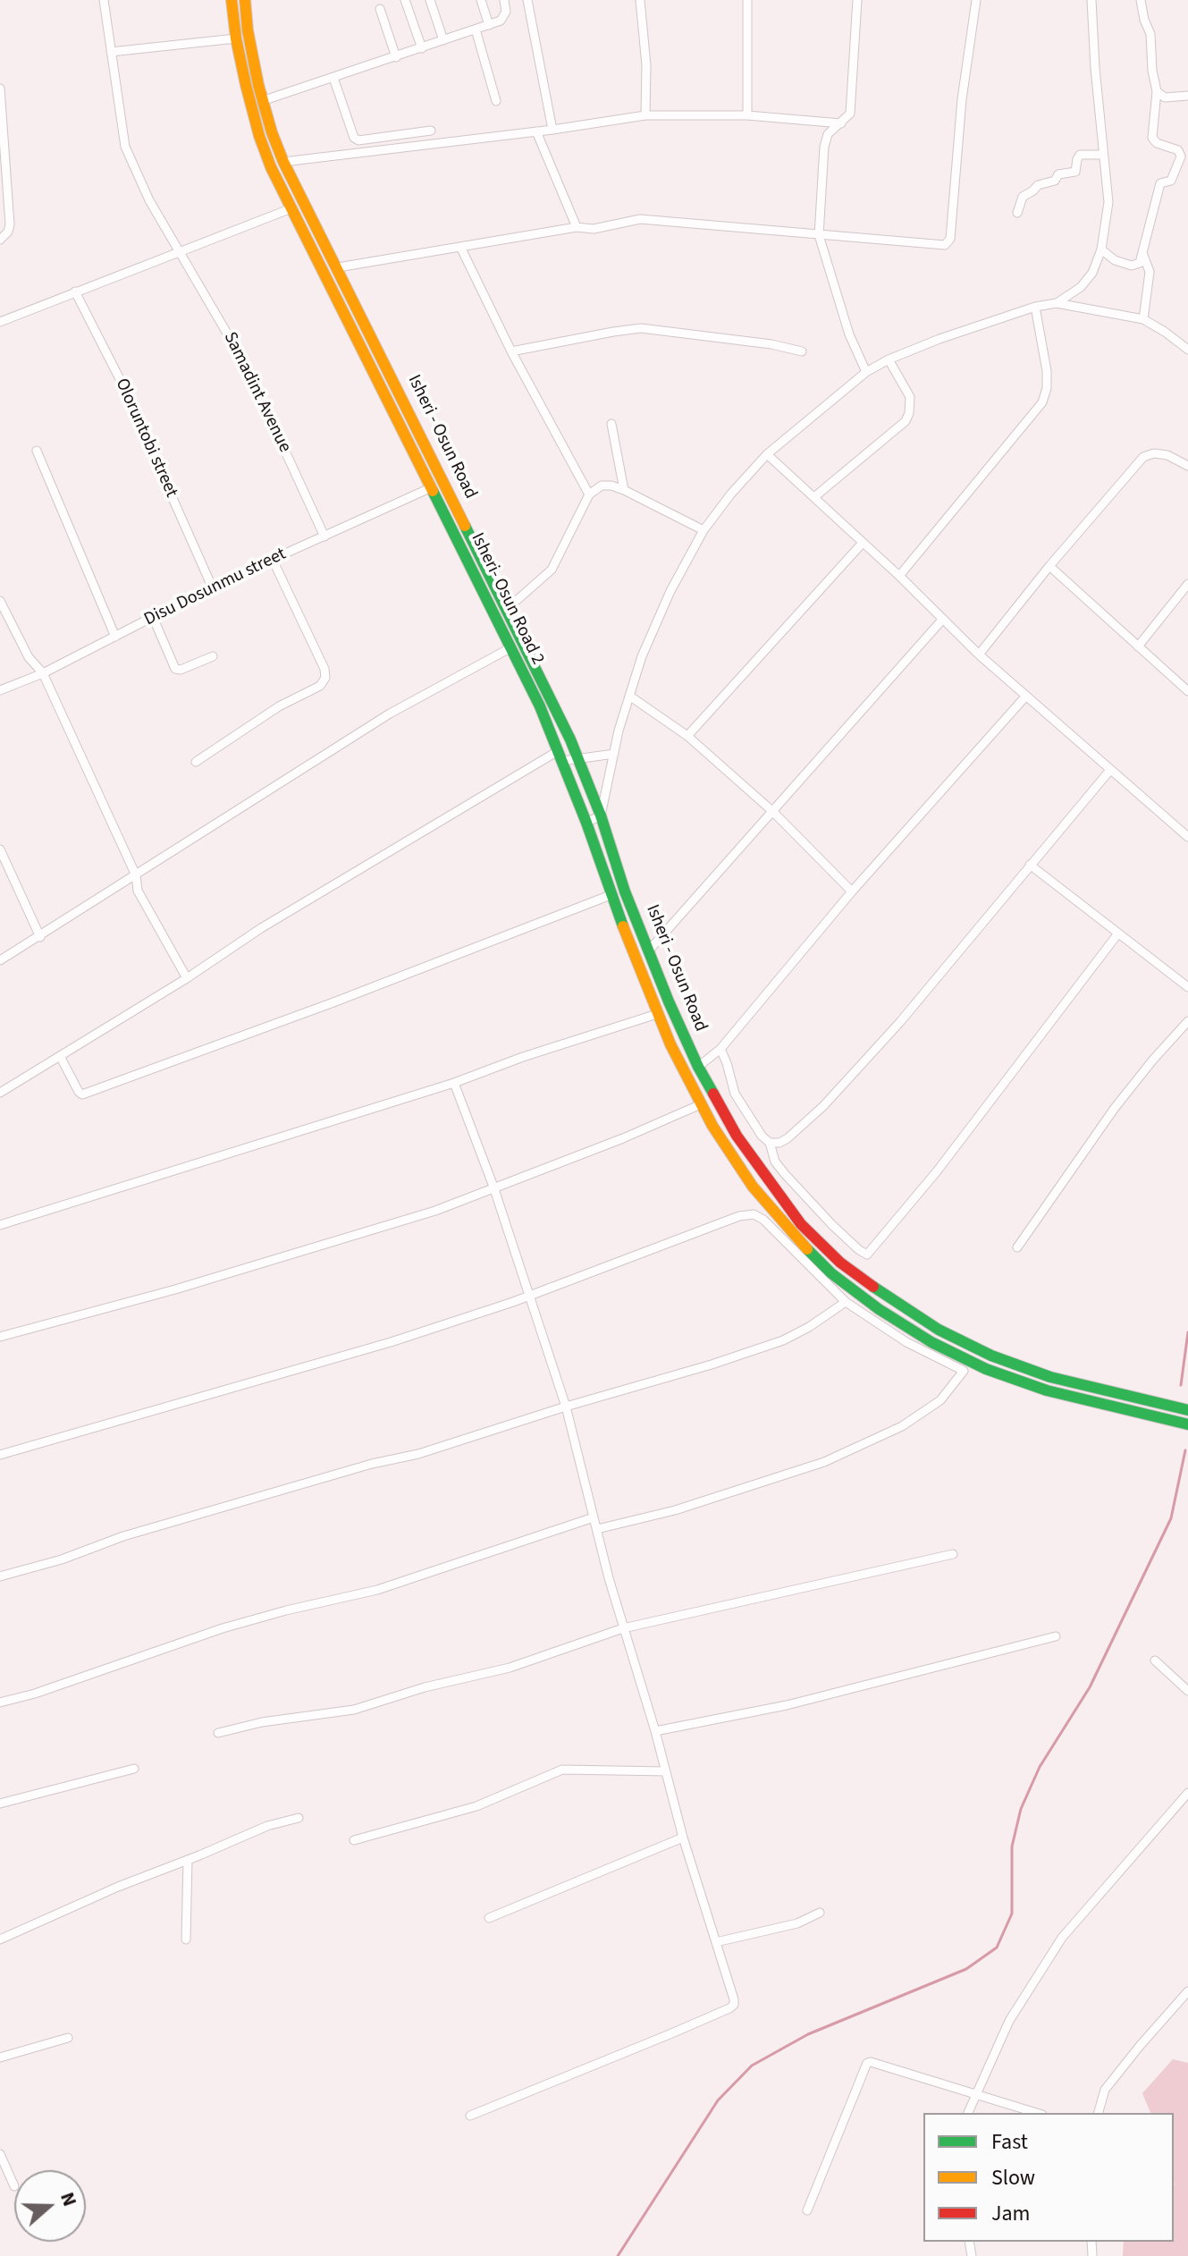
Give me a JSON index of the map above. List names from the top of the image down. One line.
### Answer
{"streets":{"main road":["Isheri - Osun Road","Isheri- Osun Road 2"],"street":["Samadint Avenue","Oloruntobi street","Disu Dosunmu street"]},"crossings":[["Samadint Avenue","Disu Dosunmu street"],["Oloruntobi street","Disu Dosunmu street"],["Disu Dosunmu street","Isheri- Osun Road 2"]],"legend":["Fast","Slow","Jam"],"north":"right"}
